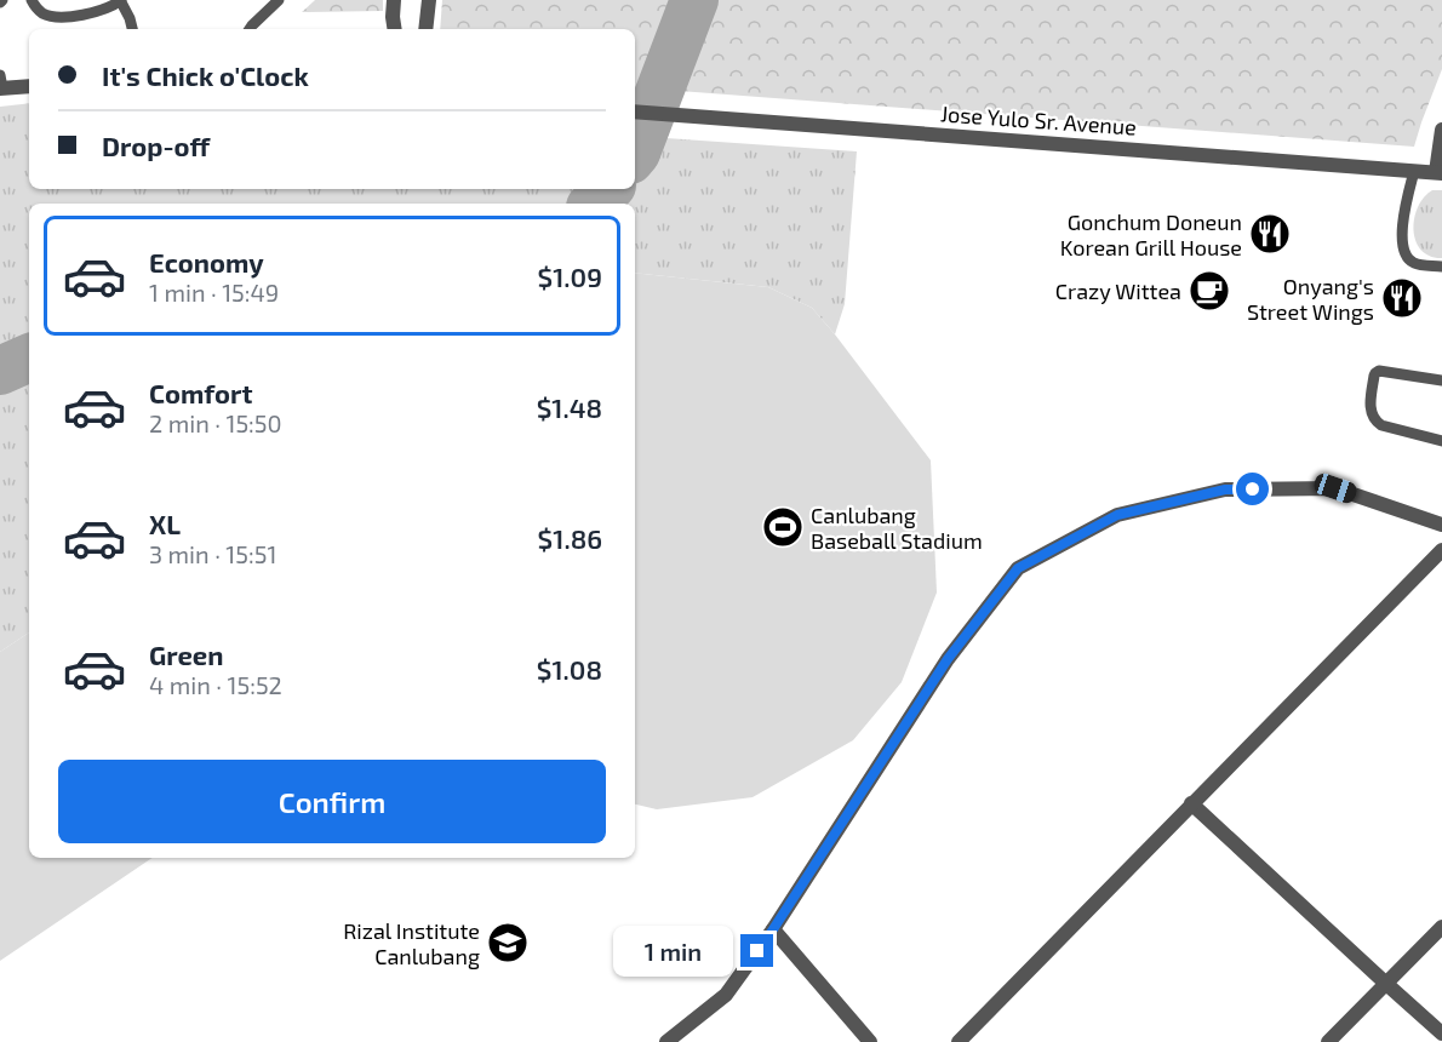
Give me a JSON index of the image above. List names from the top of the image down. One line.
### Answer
{"streets":{"street":["Jose Yulo Sr. Avenue"]},"places":{"restaurant":["Gonchum Doneun Korean Grill House","Onyang's Street Wings"],"cafe":["Crazy Wittea"],"sports":["Canlubang Baseball Stadium"],"school or university":["Rizal Institute Canlubang"]},"page":{"banner":["It's Chick o'Clock","Drop-off"],"list":[{"name":"Economy","note":"1 min · 15:49","value":"$1.09"},{"name":"Comfort","note":"2 min · 15:50","value":"$1.48"},{"name":"XL","note":"3 min · 15:51","value":"$1.86"},{"name":"Green","note":"4 min · 15:52","value":"$1.08"}],"buttons":"Confirm","bubble":"1 min"}}
